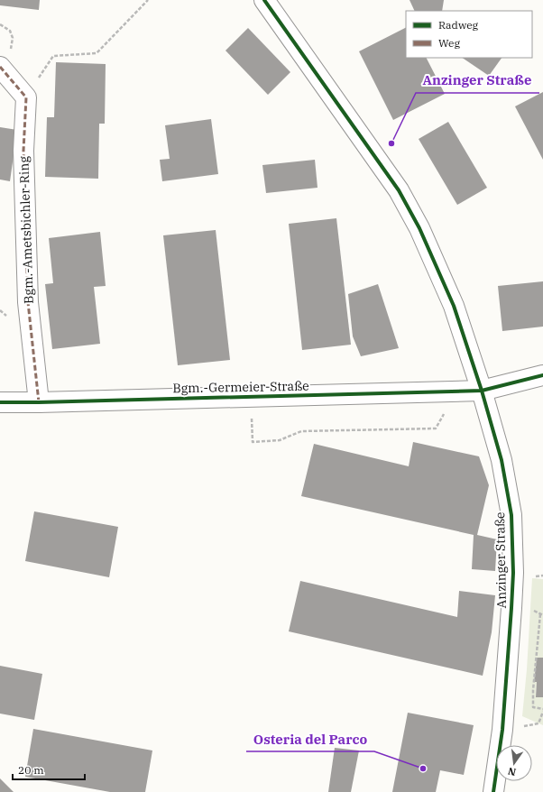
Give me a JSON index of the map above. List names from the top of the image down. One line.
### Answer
{"streets":{"street":["Bgm.-Ametsbichler-Ring","Bgm.-Germeier-Straße","Anzinger Straße"]},"crossings":[["Bgm.-Ametsbichler-Ring","Bgm.-Germeier-Straße"],["Bgm.-Germeier-Straße","Anzinger Straße"]],"places":["Anzinger Straße","Osteria del Parco"],"legend":["Radweg","Weg"],"scale_bar":"20 m","north":"bottom"}
